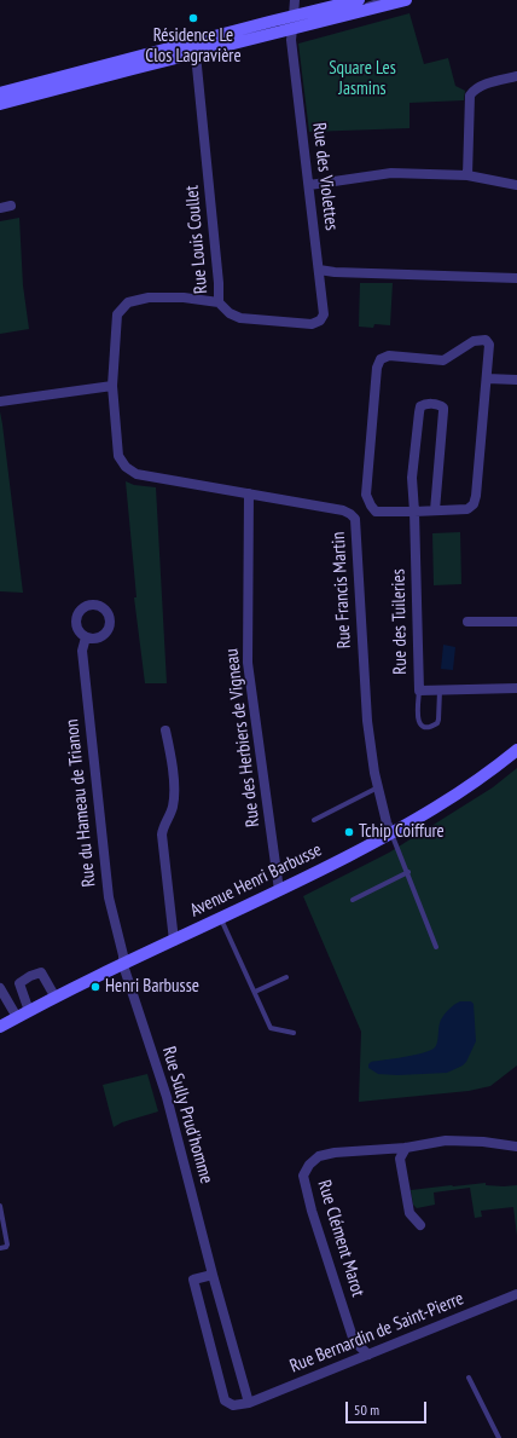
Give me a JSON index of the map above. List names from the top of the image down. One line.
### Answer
{"streets":{"main road":["Avenue Henri Barbusse"],"street":["Rue des Violettes","Rue Louis Coullet","Rue Francis Martin","Rue des Tuileries","Rue des Herbiers de Vigneau","Rue du Hameau de Trianon","Rue Sully Prud'homme","Rue Clément Marot","Rue Bernardin de Saint-Pierre"]},"crossings":[["Rue des Violettes","Rue Louis Coullet"],["Rue Louis Coullet","Rue Francis Martin"],["Rue Francis Martin","Rue des Herbiers de Vigneau"],["Rue Francis Martin","Avenue Henri Barbusse"],["Rue des Herbiers de Vigneau","Avenue Henri Barbusse"],["Rue du Hameau de Trianon","Avenue Henri Barbusse"],["Rue du Hameau de Trianon","Rue Sully Prud'homme"],["Avenue Henri Barbusse","Rue Sully Prud'homme"],["Rue Sully Prud'homme","Rue Bernardin de Saint-Pierre"],["Rue Clément Marot","Rue Bernardin de Saint-Pierre"]],"parks":["Square Les Jasmins"],"places":["Résidence Le Clos Lagravière","Tchip Coiffure","Henri Barbusse"],"scale_bar":"50 m"}
